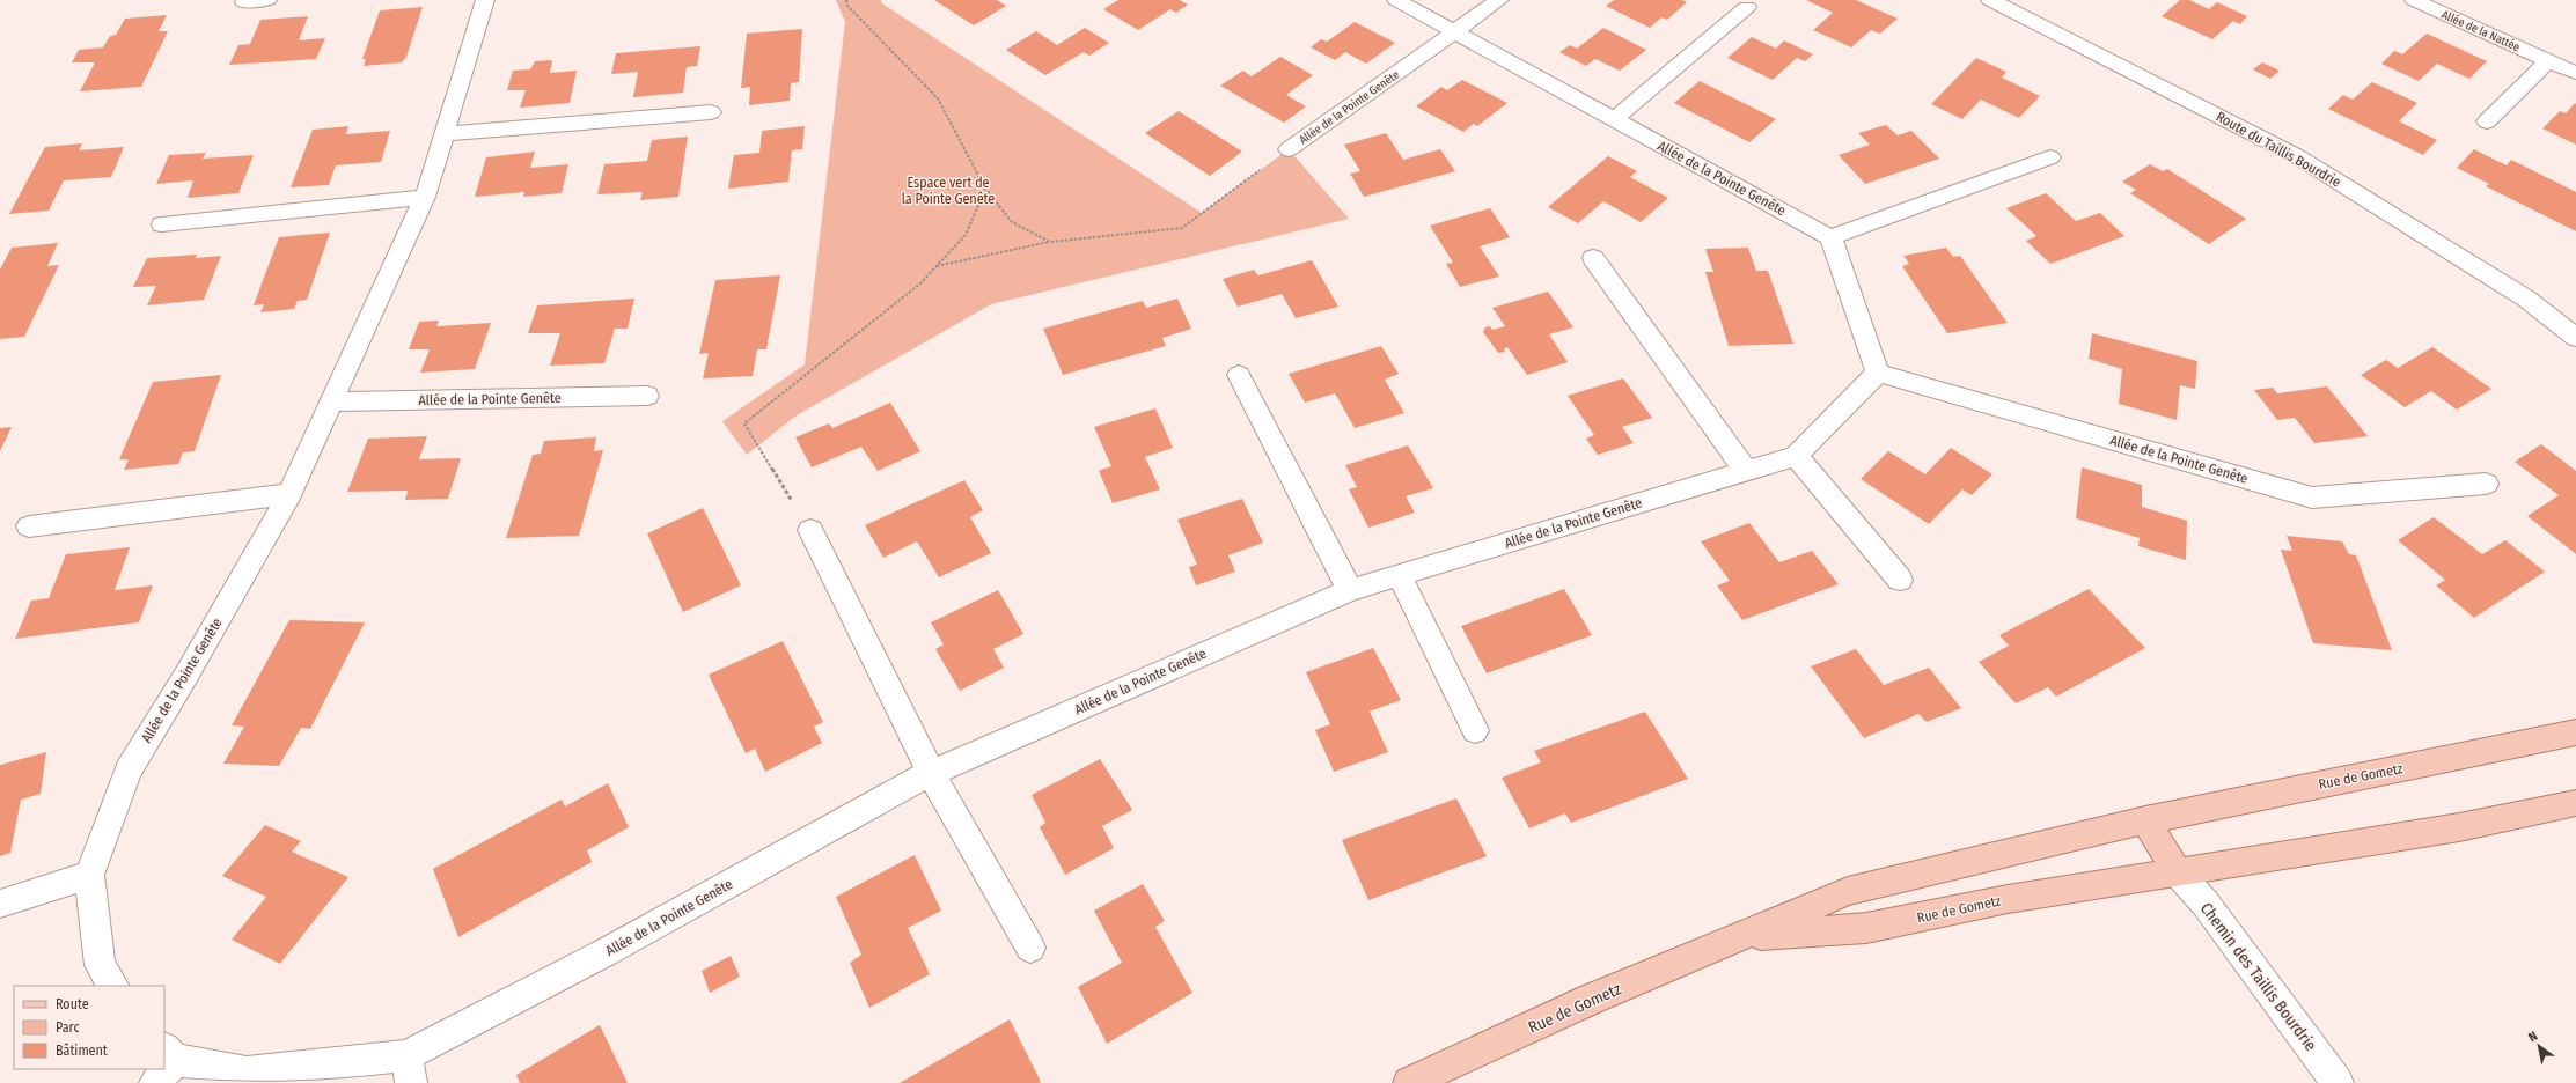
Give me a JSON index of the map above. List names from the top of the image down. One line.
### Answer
{"streets":{"main road":["Rue de Gometz"],"street":["Allée de la Nattée","Allée de la Pointe Genête","Route du Taillis Bourdrie","Chemin des Taillis Bourdrie"]},"crossings":[["Rue de Gometz","Chemin des Taillis Bourdrie"]],"parks":["Espace vert de la Pointe Genête"],"legend":["Route","Parc","Bâtiment"],"north":"top left"}
